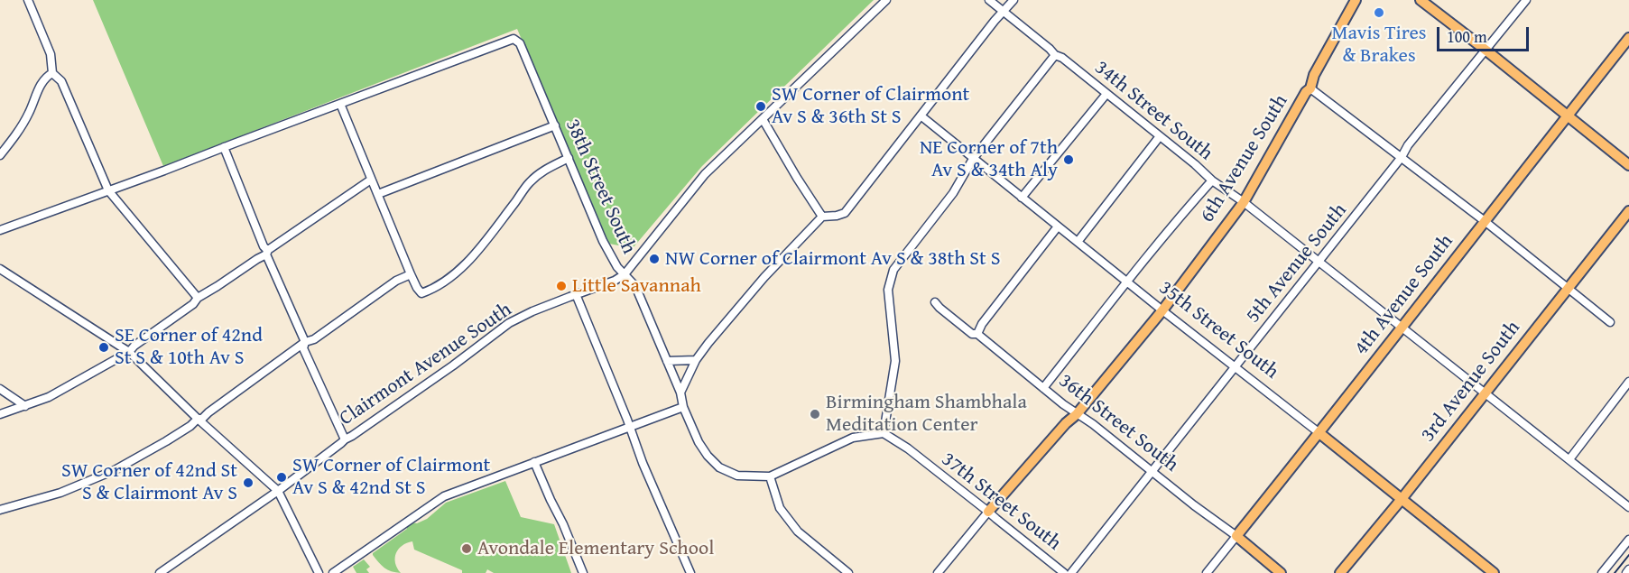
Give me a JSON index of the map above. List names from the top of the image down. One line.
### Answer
{"streets":{"main road":["6th Avenue South","4th Avenue South","35th Street South","3rd Avenue South","36th Street South"],"street":["34th Street South","38th Street South","5th Avenue South","Clairmont Avenue South","37th Street South"]},"crossings":[["34th Street South","6th Avenue South"],["34th Street South","5th Avenue South"],["34th Street South","4th Avenue South"],["34th Street South","3rd Avenue South"],["6th Avenue South","35th Street South"],["6th Avenue South","36th Street South"],["6th Avenue South","37th Street South"],["38th Street South","Clairmont Avenue South"],["5th Avenue South","35th Street South"],["5th Avenue South","36th Street South"],["4th Avenue South","35th Street South"],["4th Avenue South","36th Street South"],["35th Street South","3rd Avenue South"]],"places":["Mavis Tires & Brakes","SW Corner of Clairmont Av S & 36th St S","NE Corner of 7th Av S & 34th Aly","NW Corner of Clairmont Av S & 38th St S","Little Savannah","SE Corner of 42nd St S & 10th Av S","Birmingham Shambhala Meditation Center","SW Corner of Clairmont Av S & 42nd St S","SW Corner of 42nd St S & Clairmont Av S","Avondale Elementary School"],"scale_bar":"100 m"}
